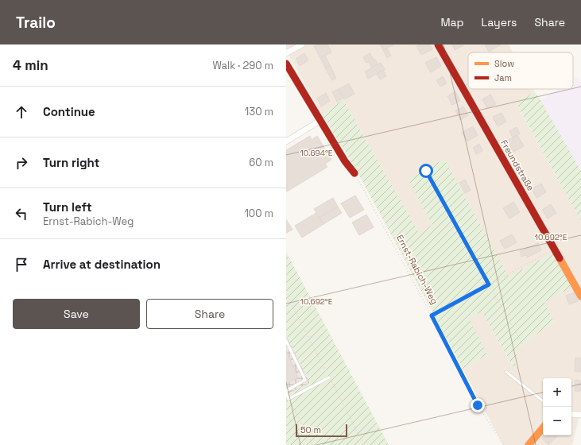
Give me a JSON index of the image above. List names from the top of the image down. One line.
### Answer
{"streets":{"street":["Freundstraße"],"path":["Ernst-Rabich-Weg"]},"legend":["Slow","Jam"],"scale_bar":"50 m","page":{"header":"Trailo","nav":["Map","Layers","Share"],"heading":["4 min","Walk · 290 m"],"list":[["Continue","130 m"],["Turn right","60 m"],["Turn left","Ernst-Rabich-Weg","100 m"],"Arrive at destination"],"buttons":["Save","Share"],"map_buttons":["+","−"],"scale":"50 m"},"coordinates":["10.694°E","10.692°E"]}
